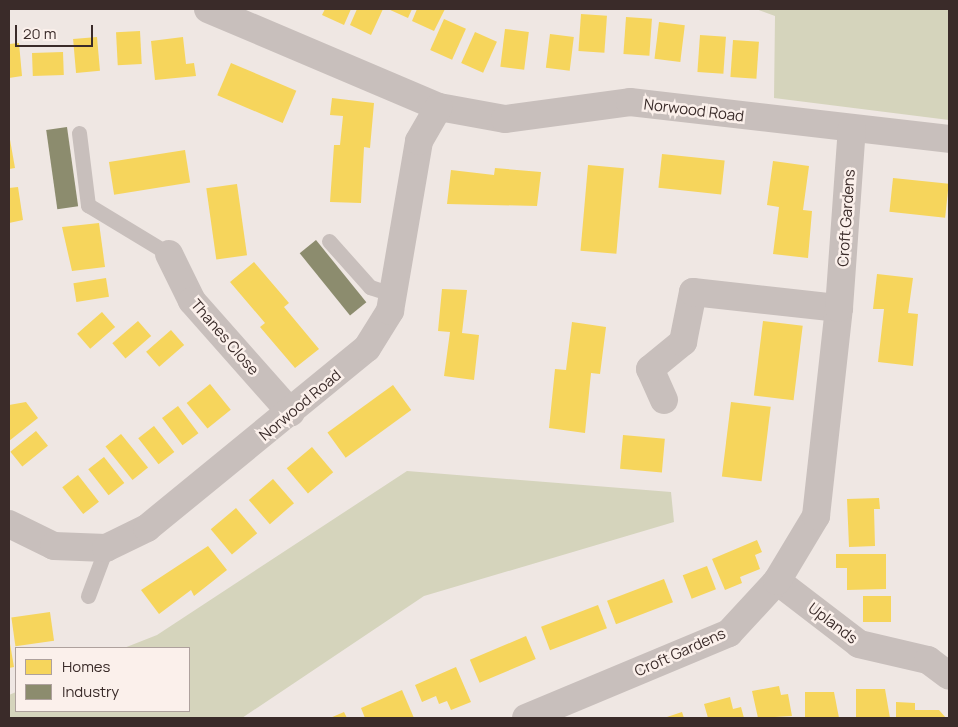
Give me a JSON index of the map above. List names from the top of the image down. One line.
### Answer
{"streets":{"street":["Norwood Road","Croft Gardens","Thanes Close","Uplands"]},"crossings":[["Norwood Road","Croft Gardens"],["Norwood Road","Thanes Close"],["Croft Gardens","Uplands"]],"legend":["Homes","Industry"],"scale_bar":"20 m"}
